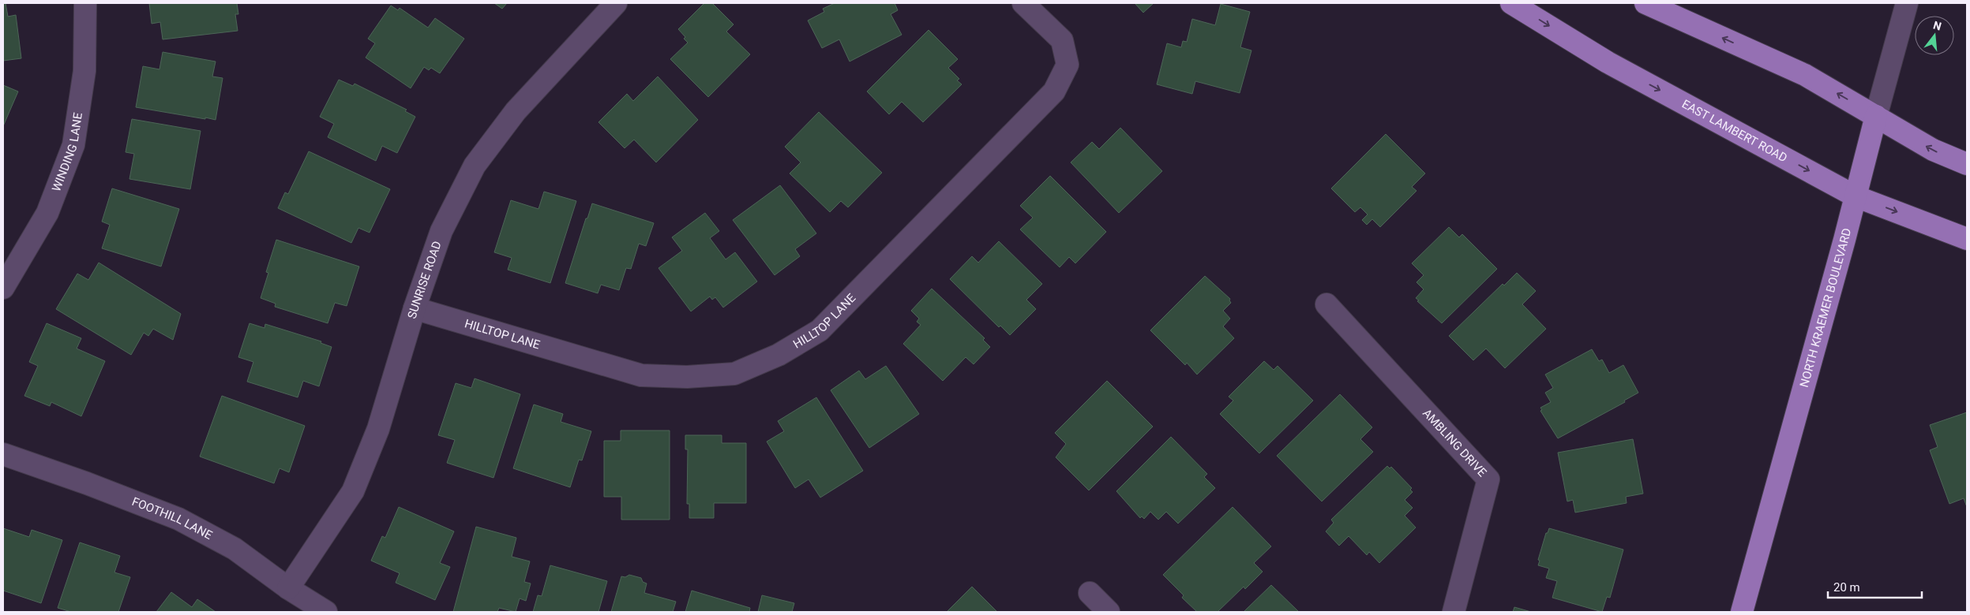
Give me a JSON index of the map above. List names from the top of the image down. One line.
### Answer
{"streets":{"main road":["EAST LAMBERT ROAD","NORTH KRAEMER BOULEVARD"],"street":["WINDING LANE","SUNRISE ROAD","HILLTOP LANE","AMBLING DRIVE","FOOTHILL LANE"]},"crossings":[["EAST LAMBERT ROAD","NORTH KRAEMER BOULEVARD"],["SUNRISE ROAD","HILLTOP LANE"],["SUNRISE ROAD","FOOTHILL LANE"]],"scale_bar":"20 m","north":"top"}
